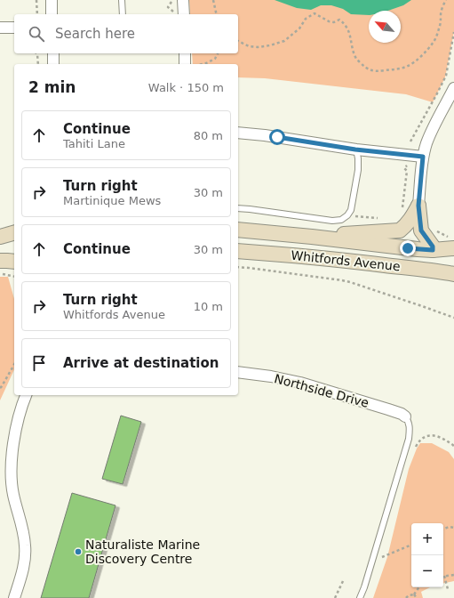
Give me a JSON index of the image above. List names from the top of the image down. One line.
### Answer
{"streets":{"main road":["Whitfords Avenue"],"street":["Northside Drive"]},"places":["Naturaliste Marine Discovery Centre"],"north":"top left","page":{"search":"Search here","heading":["2 min","Walk · 150 m"],"list":[["Continue","Tahiti Lane","80 m"],["Turn right","Martinique Mews","30 m"],["Continue","30 m"],["Turn right","Whitfords Avenue","10 m"],"Arrive at destination"],"map_buttons":["+","−"]}}
